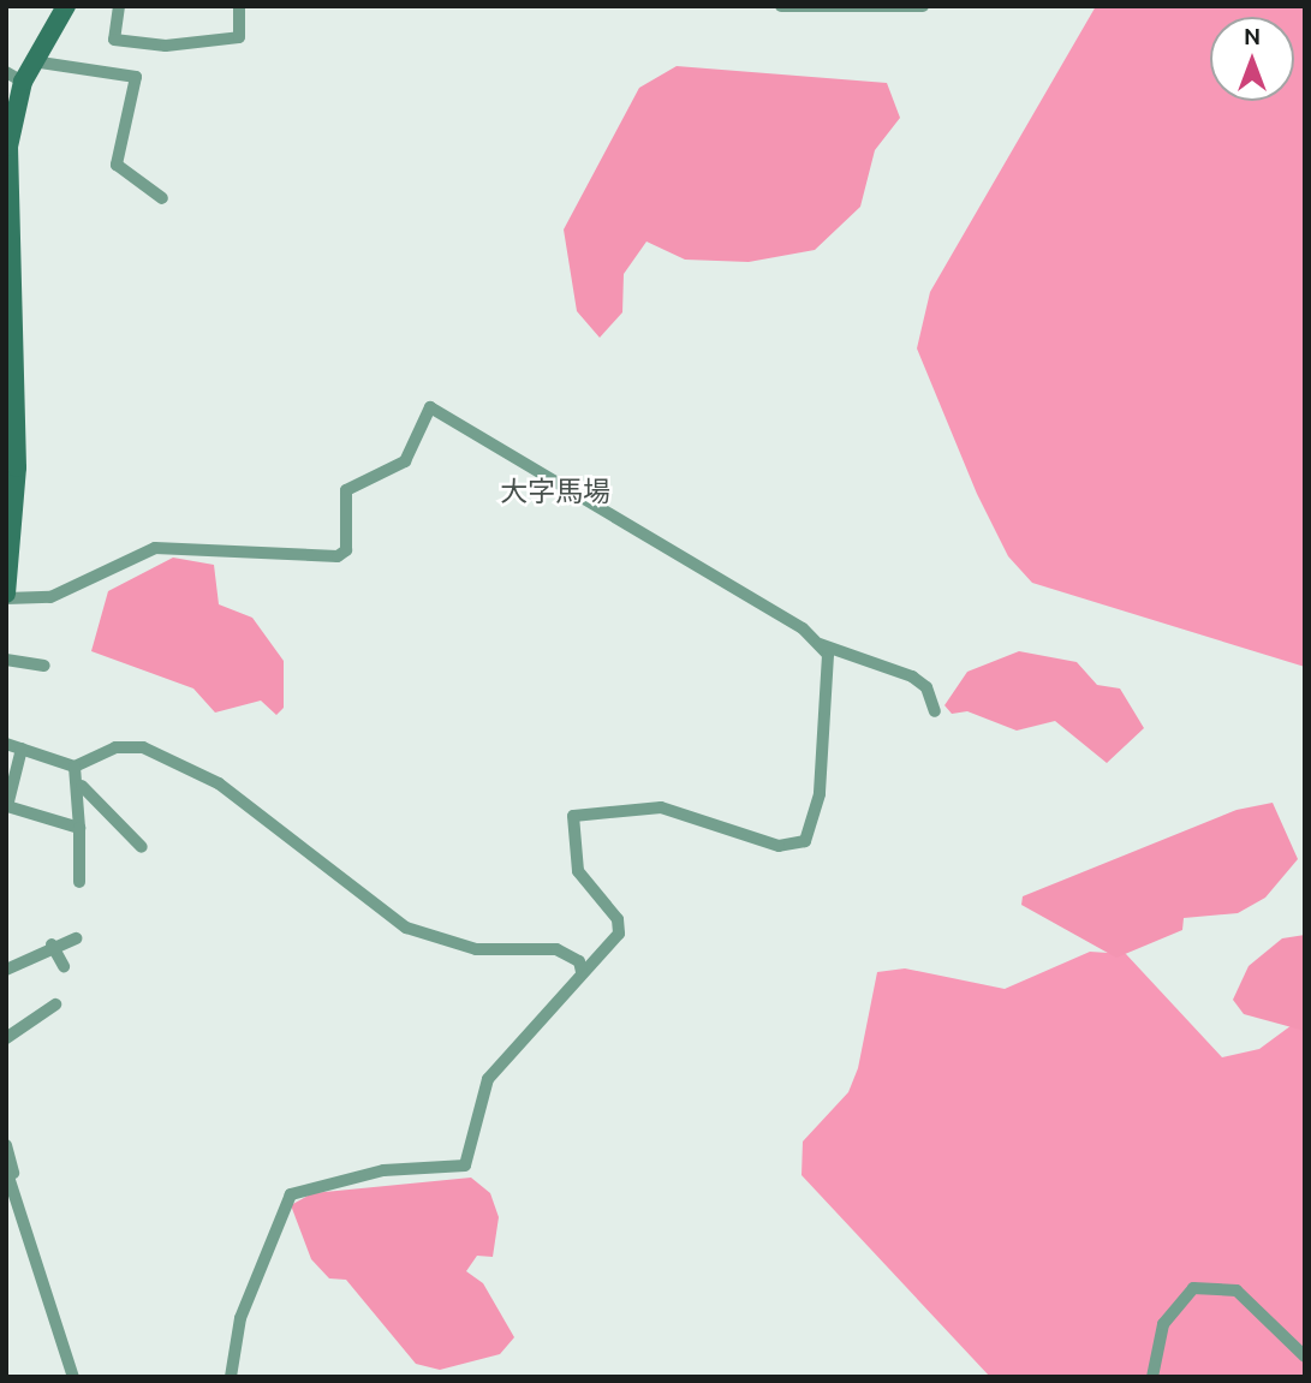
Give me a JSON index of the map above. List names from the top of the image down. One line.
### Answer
{"districts":["大字馬場"],"north":"top"}
